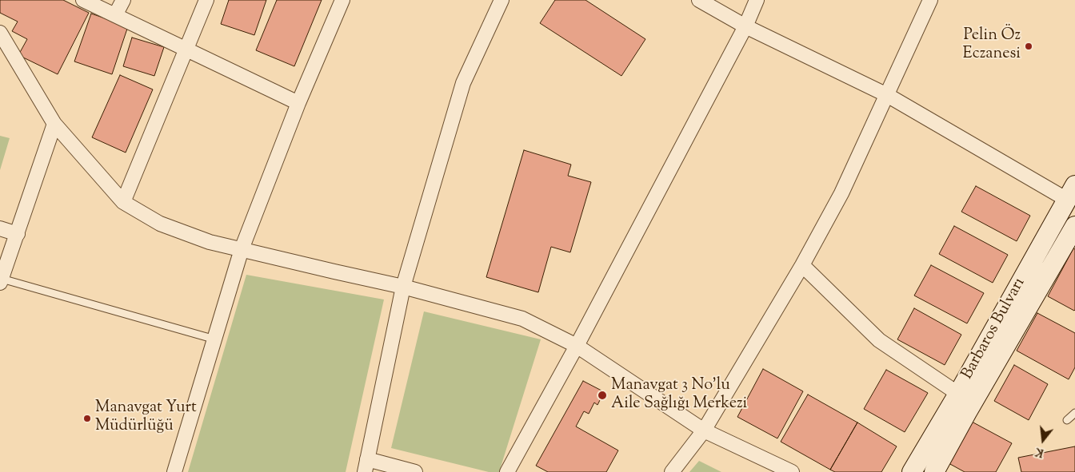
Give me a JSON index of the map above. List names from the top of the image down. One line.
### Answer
{"streets":{"street":["Barbaros Bulvarı"]},"places":["Pelin Öz Eczanesi","Manavgat 3 No'lu Aile Sağlığı Merkezi","Manavgat Yurt Müdürlüğü"],"north":"bottom"}
